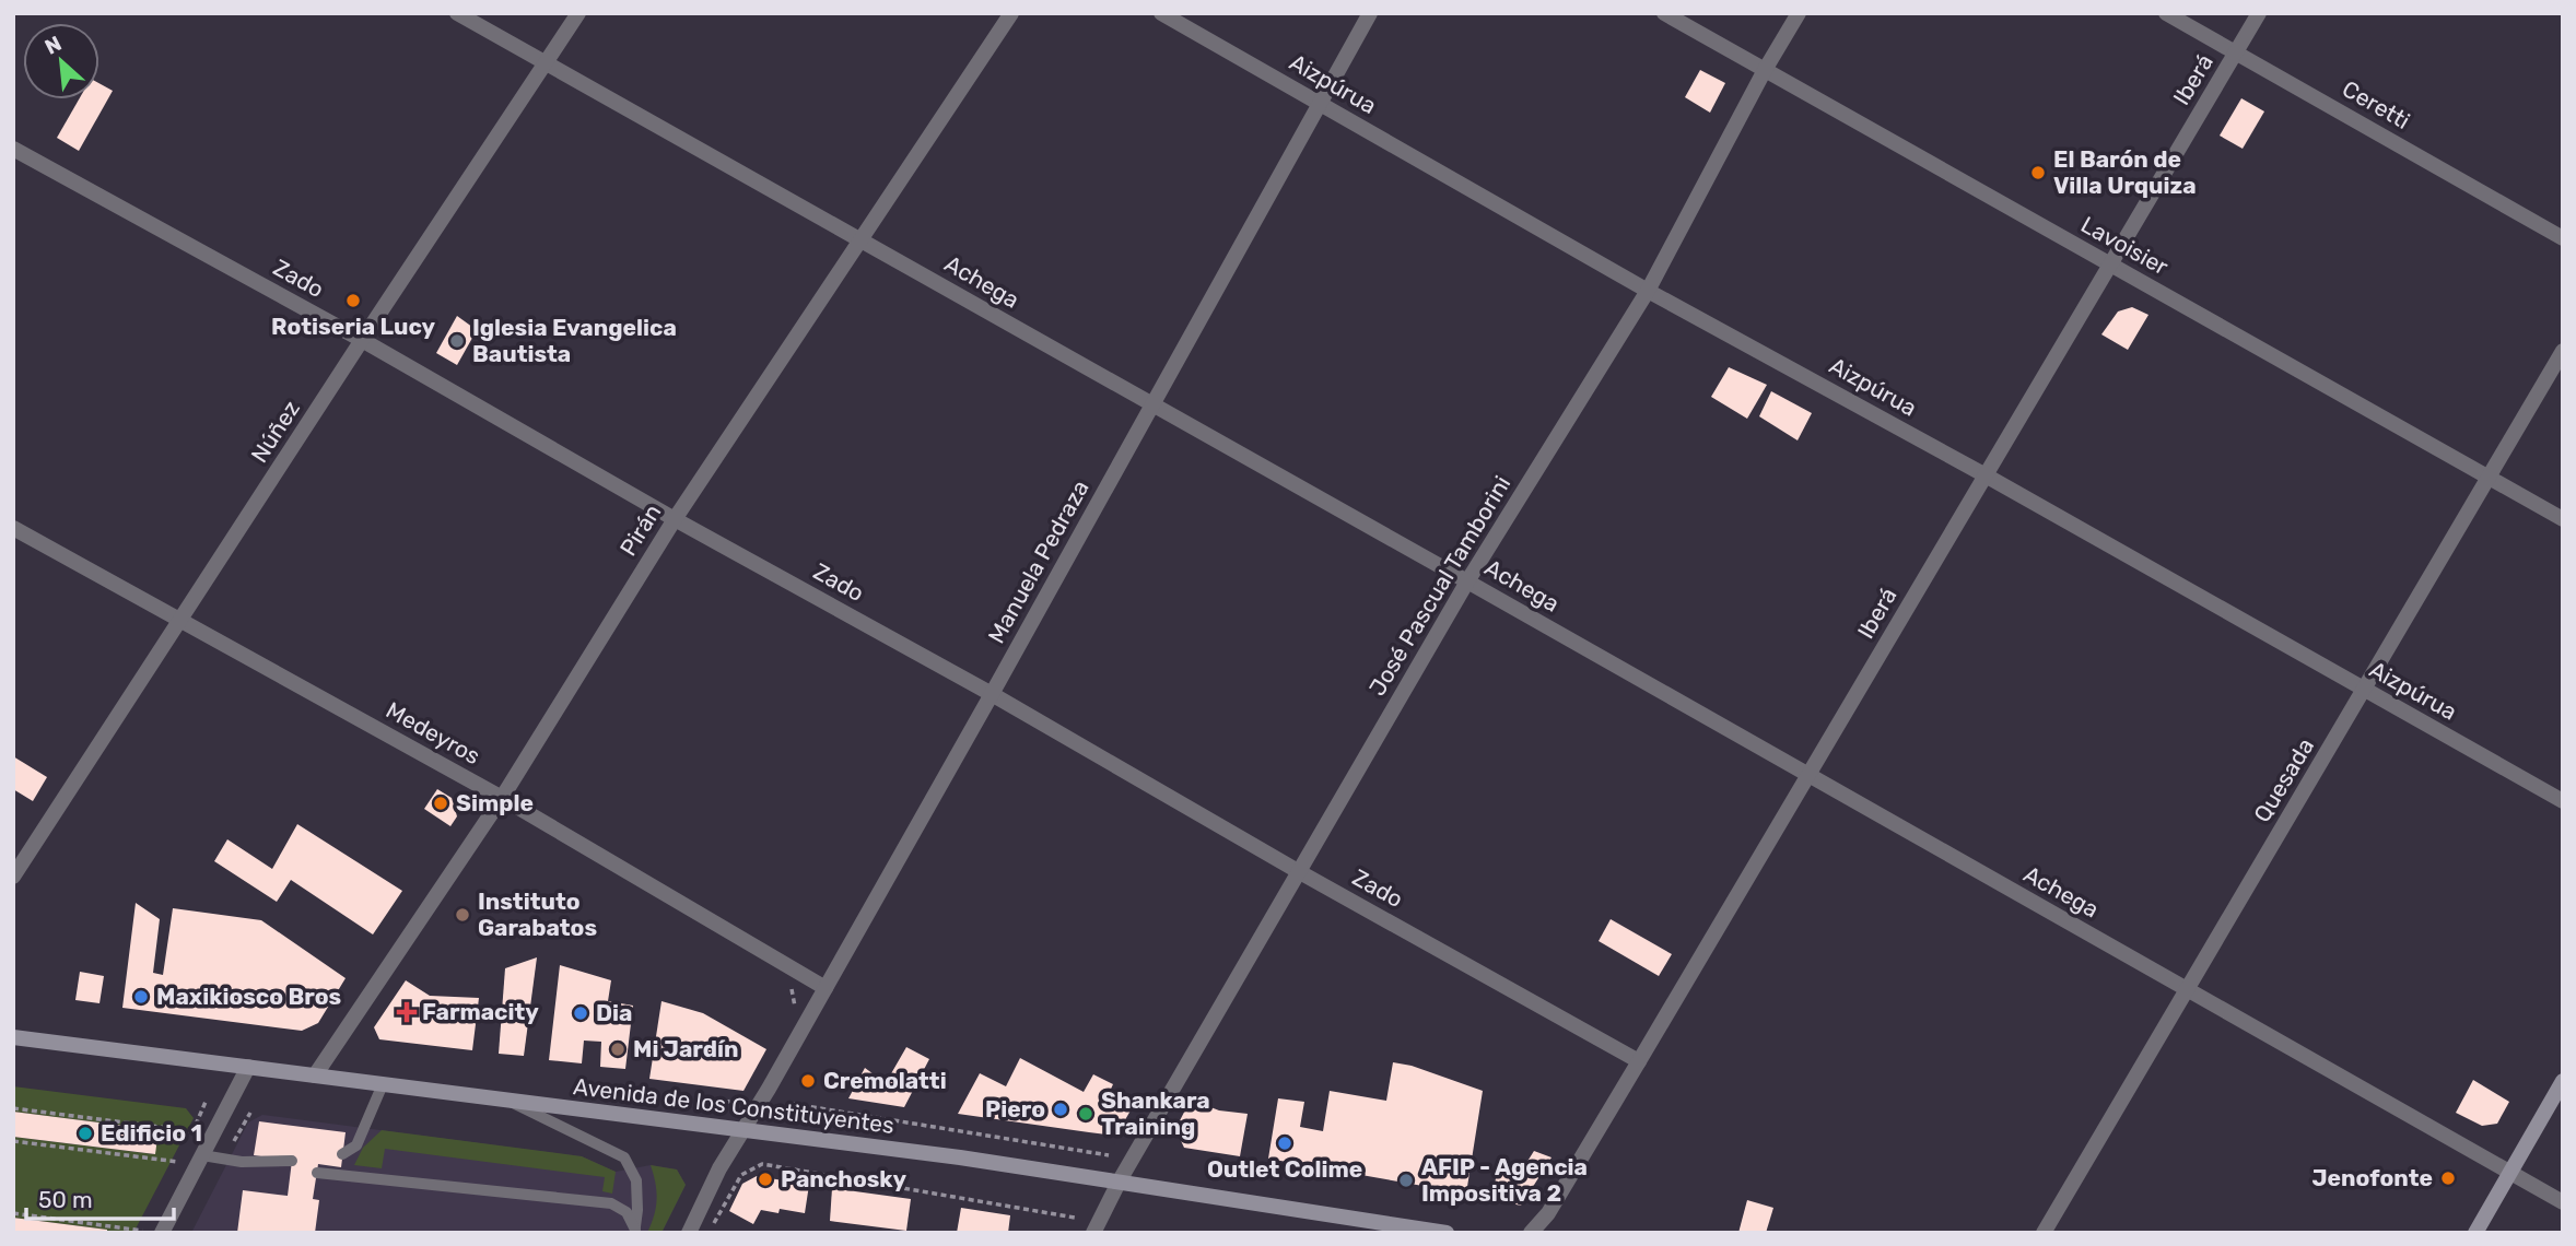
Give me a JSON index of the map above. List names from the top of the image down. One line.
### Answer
{"streets":{"main road":["Avenida de los Constituyentes"],"street":["Iberá","Aizpúrua","Ceretti","Lavoisier","Zado","Achega","Núñez","Pirán","Manuela Pedraza","José Pascual Tamborini","Medeyros","Quesada"]},"crossings":[["Iberá","Aizpúrua"],["Iberá","Ceretti"],["Iberá","Lavoisier"],["Iberá","Zado"],["Iberá","Achega"],["Aizpúrua","Manuela Pedraza"],["Aizpúrua","José Pascual Tamborini"],["Aizpúrua","Quesada"],["Lavoisier","José Pascual Tamborini"],["Lavoisier","Quesada"],["Zado","Núñez"],["Zado","Pirán"],["Zado","Manuela Pedraza"],["Zado","José Pascual Tamborini"],["Achega","Núñez"],["Achega","Pirán"],["Achega","Manuela Pedraza"],["Achega","José Pascual Tamborini"],["Achega","Quesada"],["Núñez","Medeyros"],["Pirán","Medeyros"],["Pirán","Avenida de los Constituyentes"],["Manuela Pedraza","Medeyros"],["Manuela Pedraza","Avenida de los Constituyentes"],["José Pascual Tamborini","Avenida de los Constituyentes"]],"places":{"other":["El Barón de Villa Urquiza","Rotiseria Lucy","Iglesia Evangelica Bautista","Simple","Instituto Garabatos","Maxikiosco Bros","Dia","Mi Jardín","Cremolatti","Piero","Shankara Training","Edificio 1","Outlet Colime","Jenofonte","Panchosky","AFIP - Agencia Impositiva 2"],"health":["Farmacity"]},"scale_bar":"50 m","north":"top left"}
